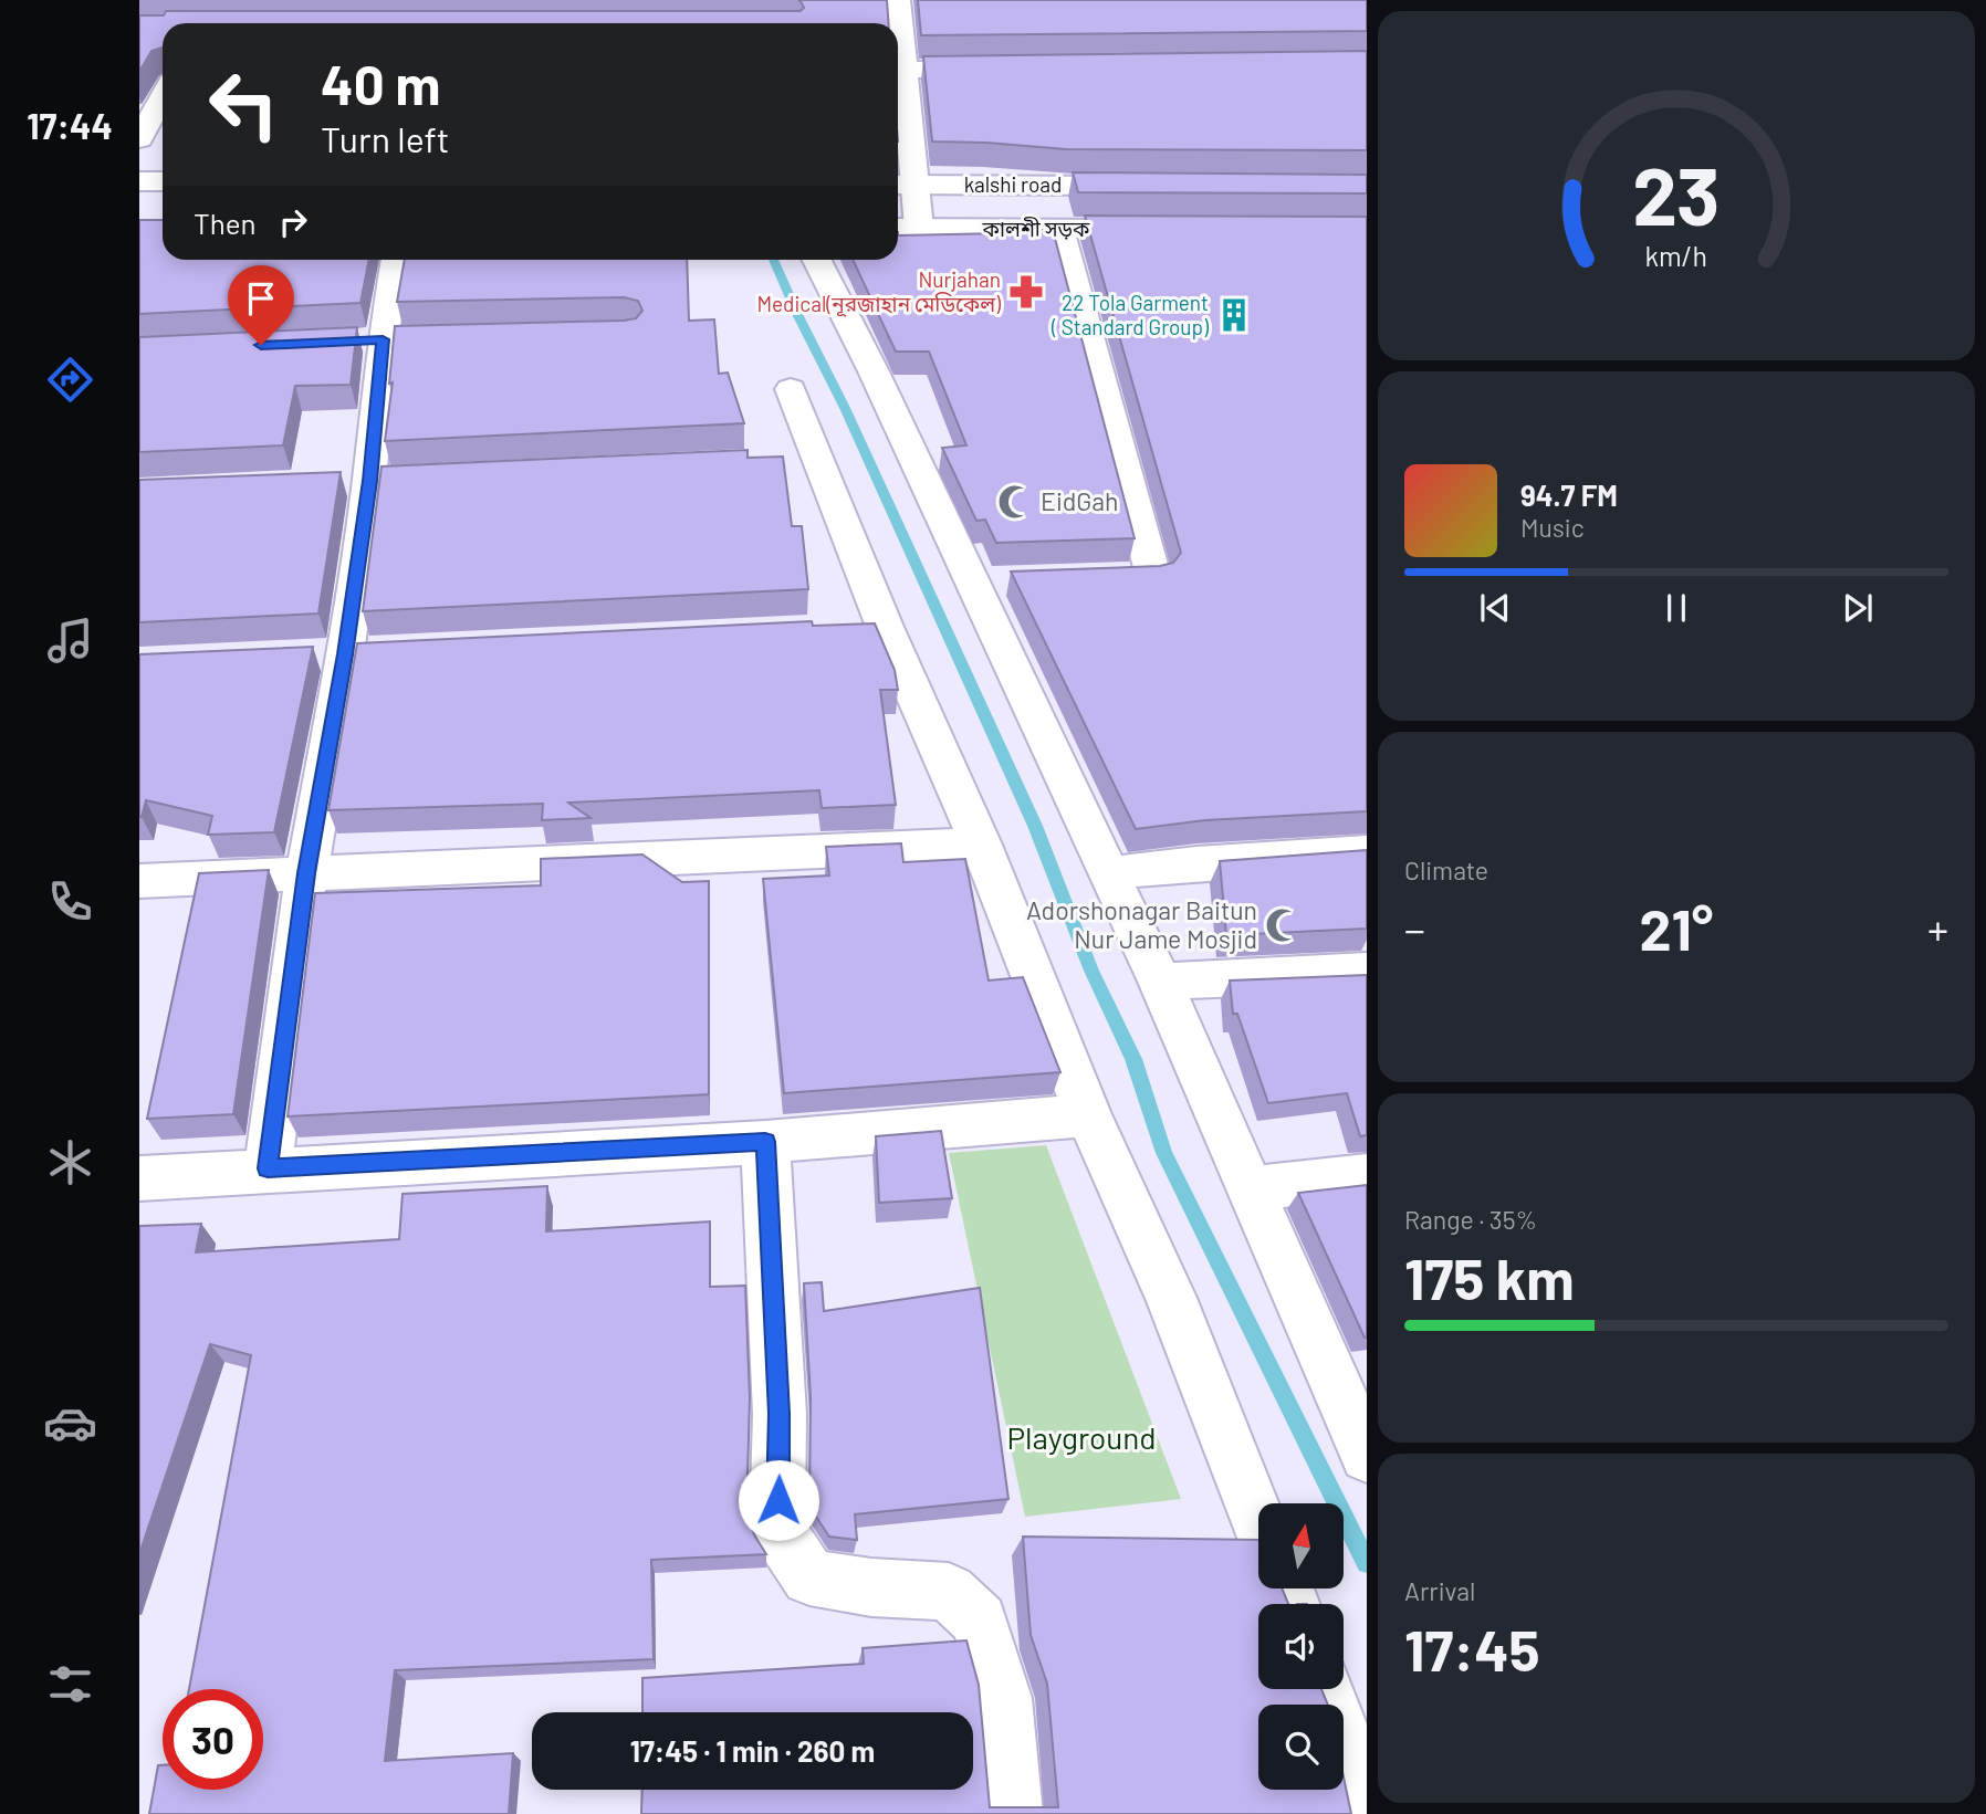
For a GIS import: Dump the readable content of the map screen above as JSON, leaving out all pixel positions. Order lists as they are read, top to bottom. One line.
{"streets":{"street":["kalshi road","কালশী সড়ক"]},"crossings":[["kalshi road","কালশী সড়ক"]],"parks":["Playground"],"places":{"pharmacy":["Nurjahan Medical(নূরজাহান মেডিকেল)"],"building":["22 Tola Garment ( Standard Group)"],"mosque":["EidGah","Adorshonagar Baitun Nur Jame Mosjid"]},"north":"top","page":{"tabs":"17:44","turn":["40 m","Turn left"],"then":"Then","song":["94.7 FM","Music"],"tile":["Climate",["Range · 35%","175 km"],["Arrival","17:45"]],"heat":["−","21°","+"],"limit":"30","trip":"17:45 · 1 min · 260 m","gauge":["23","km/h"]}}
